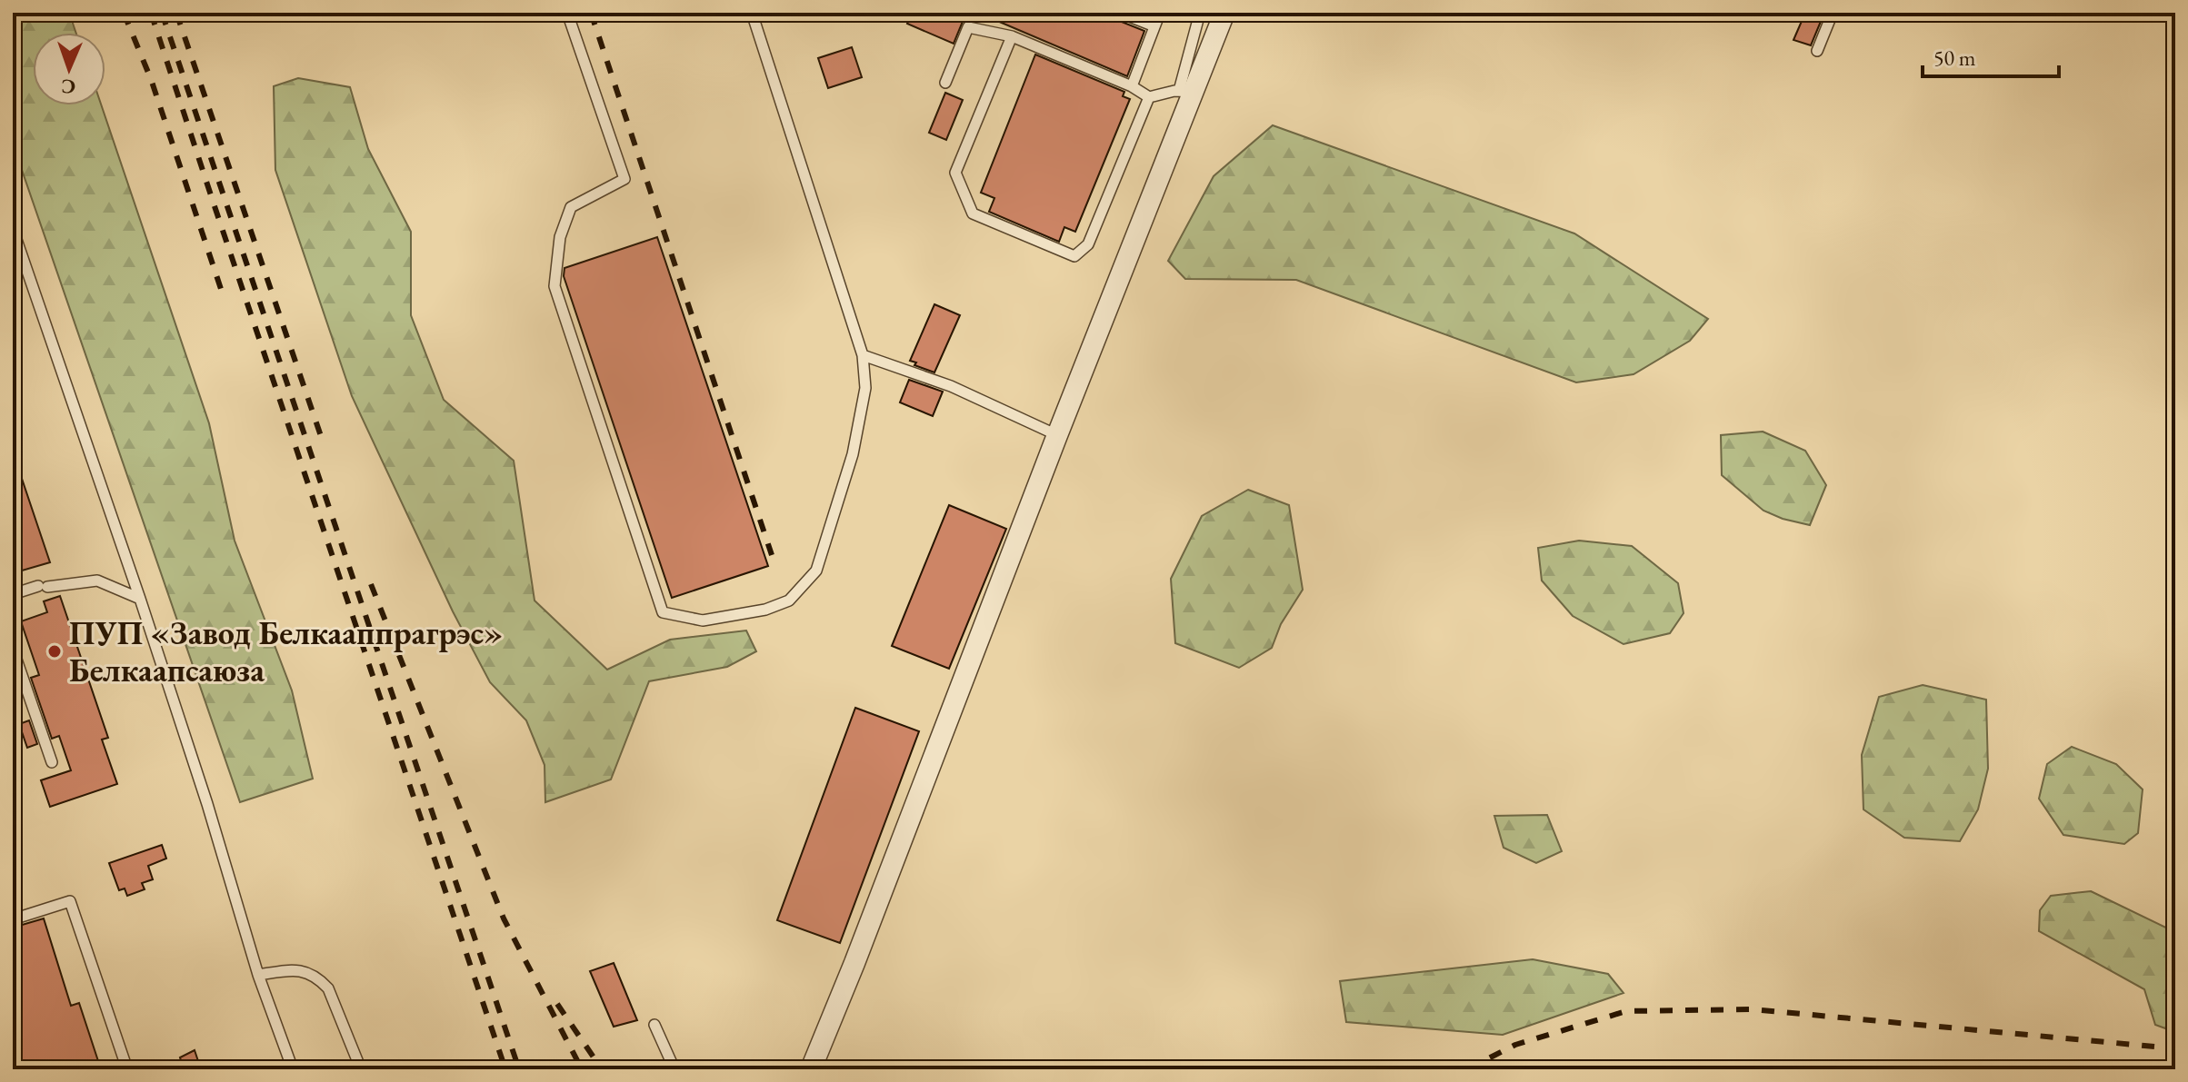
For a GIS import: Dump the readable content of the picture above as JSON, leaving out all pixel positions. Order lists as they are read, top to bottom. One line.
{"places":["ПУП «Завод Белкааппрагрэс» Белкаапсаюза"],"scale_bar":"50 m","north":"bottom"}
